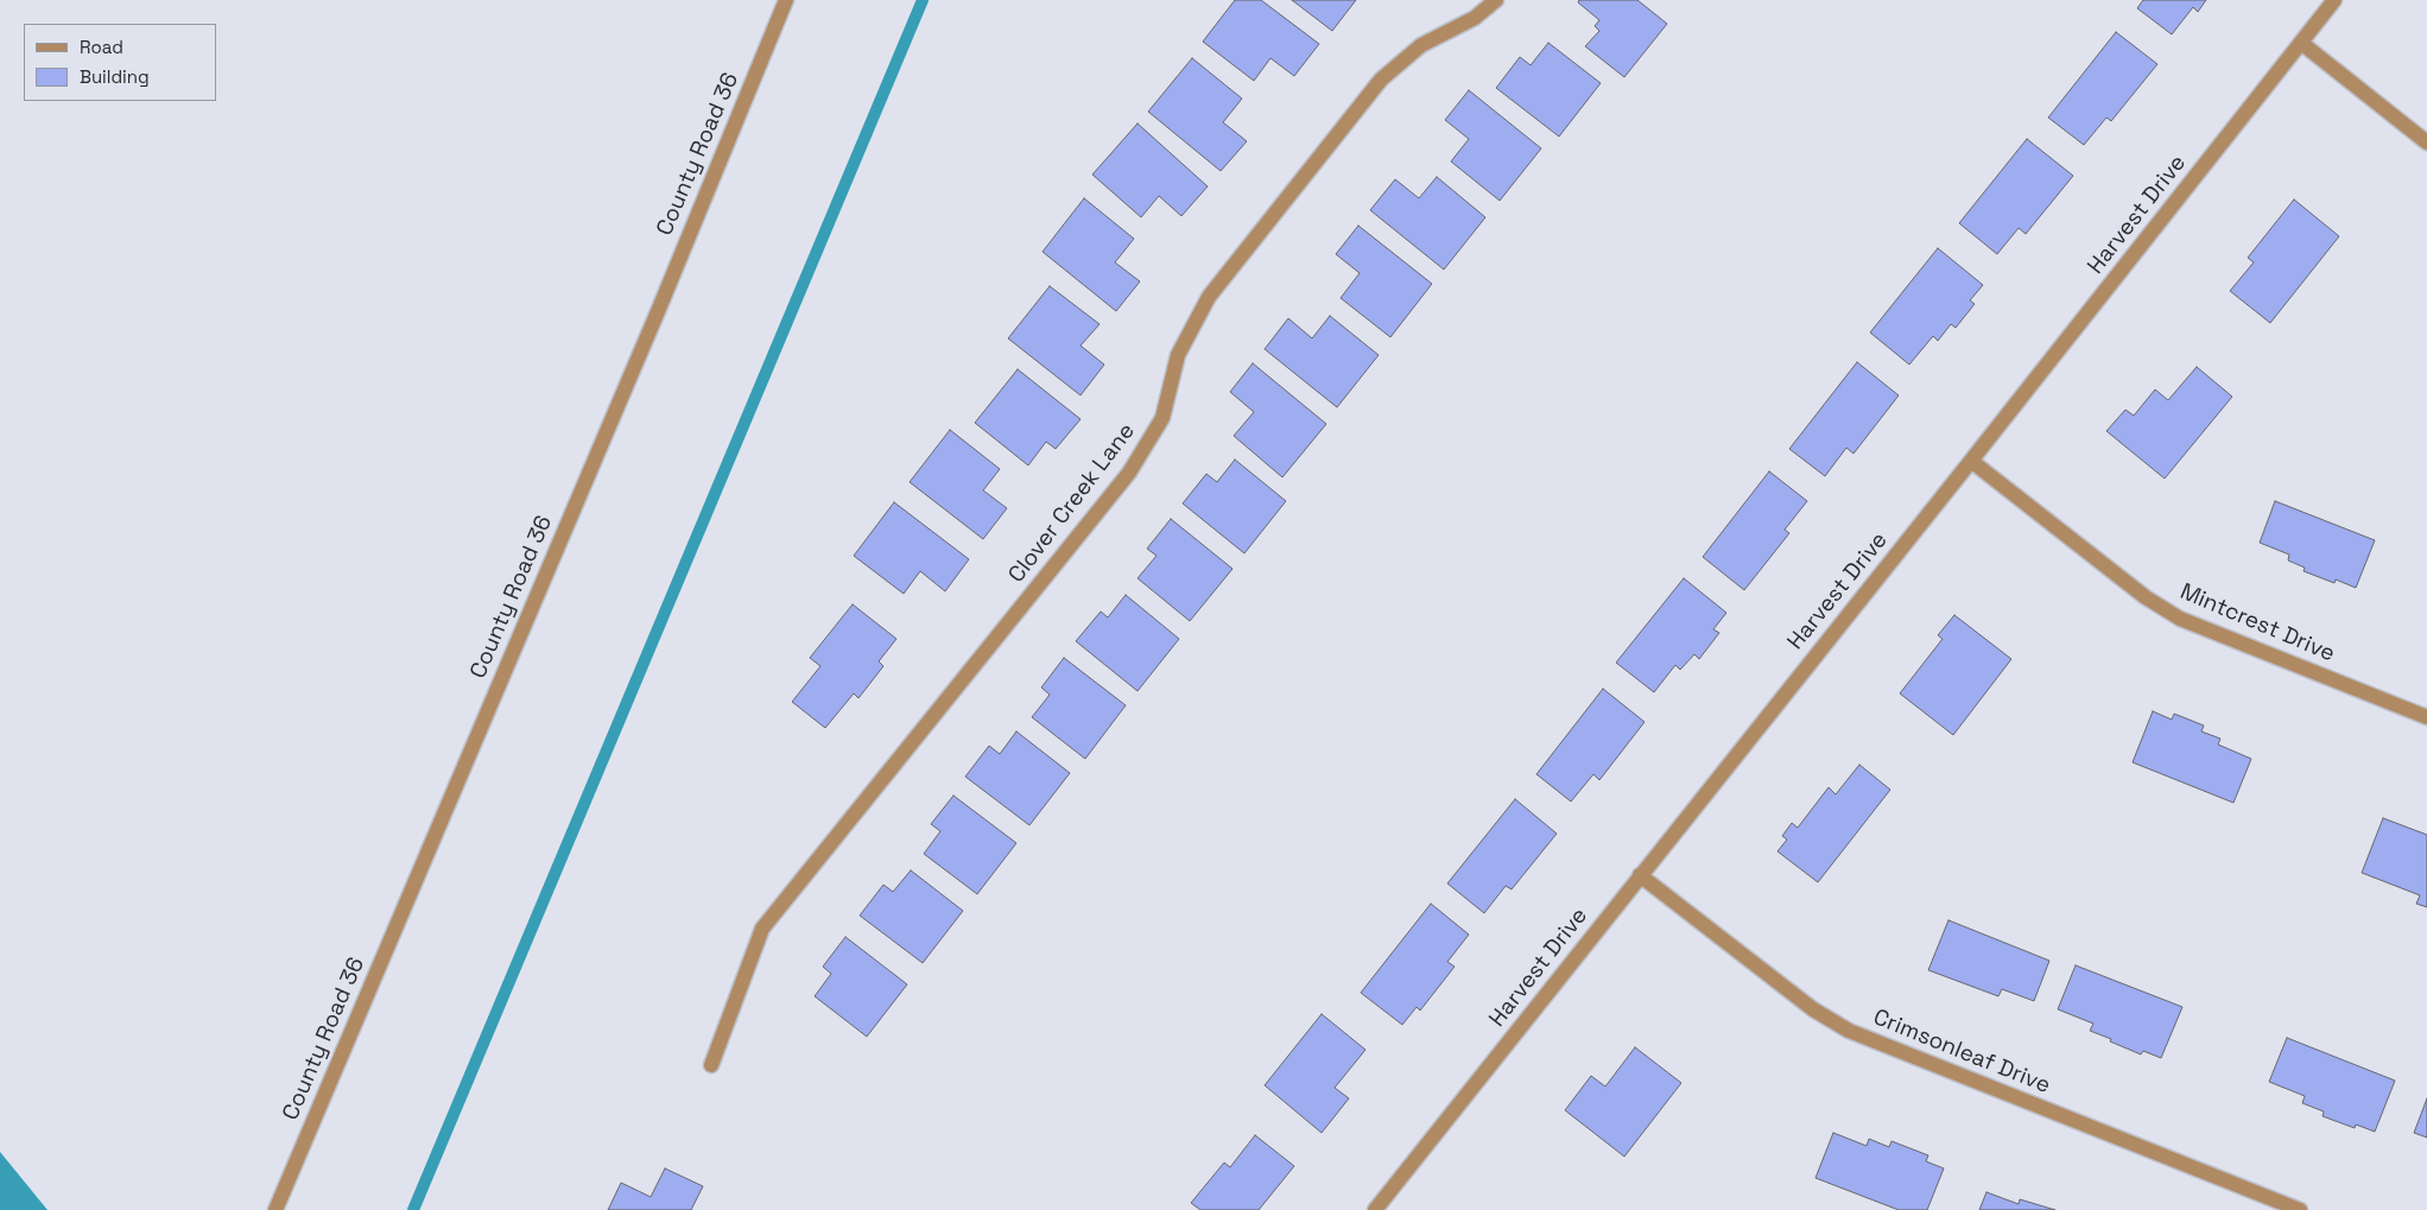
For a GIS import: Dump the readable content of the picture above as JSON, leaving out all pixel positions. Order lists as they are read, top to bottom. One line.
{"streets":{"street":["County Road 36","Harvest Drive","Clover Creek Lane","Mintcrest Drive","Crimsonleaf Drive"]},"crossings":[["Harvest Drive","Mintcrest Drive"],["Harvest Drive","Crimsonleaf Drive"]],"legend":["Road","Building"]}
